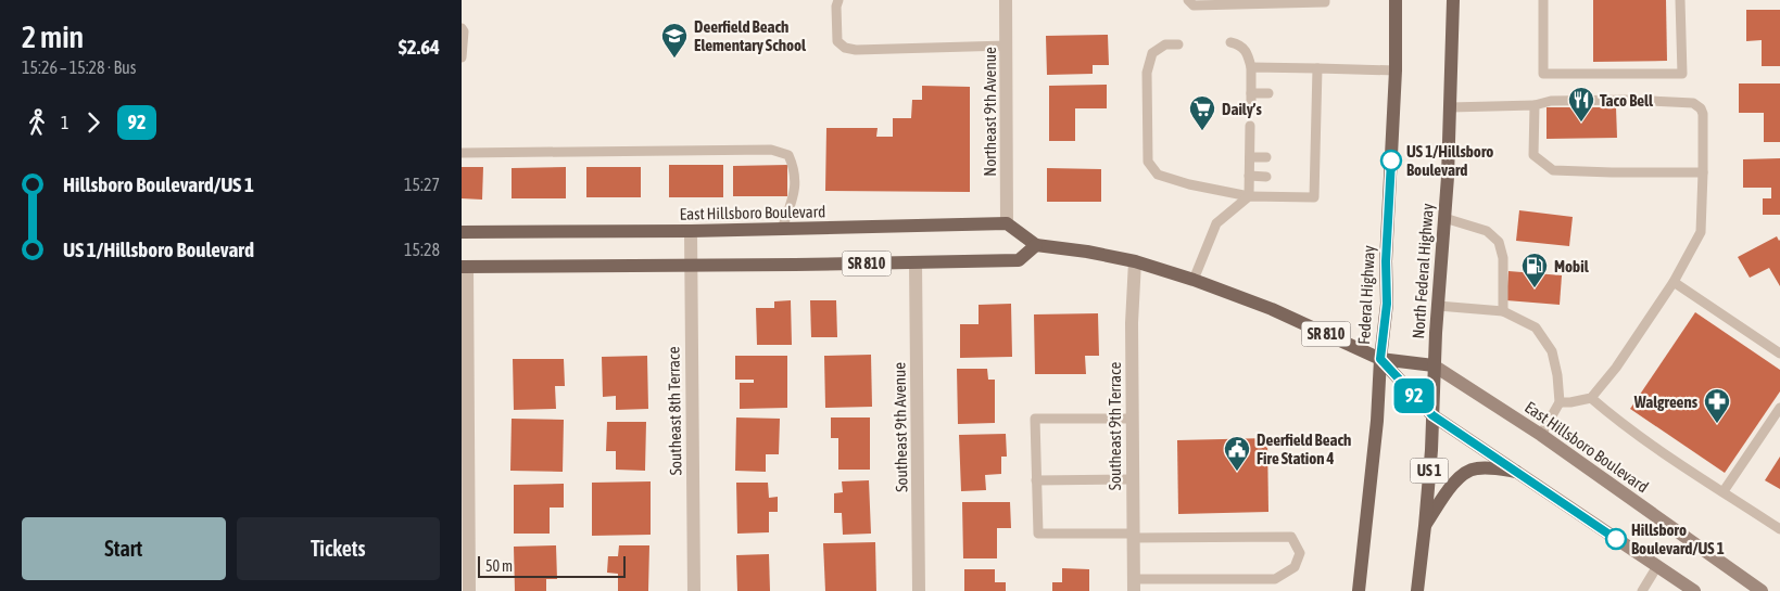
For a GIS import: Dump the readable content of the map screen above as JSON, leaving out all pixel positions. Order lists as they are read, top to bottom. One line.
{"streets":{"main road":["East Hillsboro Boulevard","SR 810","North Federal Highway","Federal Highway","US 1"],"street":["Northeast 9th Avenue","Southeast 8th Terrace","Southeast 9th Terrace","Southeast 9th Avenue"]},"crossings":[["Northeast 9th Avenue","East Hillsboro Boulevard"],["East Hillsboro Boulevard","SR 810"],["East Hillsboro Boulevard","North Federal Highway"],["East Hillsboro Boulevard","Federal Highway"],["East Hillsboro Boulevard","Southeast 8th Terrace"],["East Hillsboro Boulevard","Southeast 9th Terrace"],["East Hillsboro Boulevard","US 1"],["SR 810","Southeast 8th Terrace"],["SR 810","Southeast 9th Avenue"],["North Federal Highway","US 1"]],"places":{"school or university":["Deerfield Beach Elementary School"],"restaurant":["Taco Bell"],"supermarket":["Daily’s"],"other":["US 1/Hillsboro Boulevard","Hillsboro Boulevard/US 1"],"fuel station":["Mobil"],"pharmacy":["Walgreens"],"public building":["Deerfield Beach Fire Station 4"]},"lines":["bus line 92"],"scale_bar":"50 m","page":{"heading":["2 min","15:26 – 15:28 · Bus","$2.64"],"on_map":"92","legs":["1","92"],"list":[{"name":"Hillsboro Boulevard/US 1","value":"15:27"},{"name":"US 1/Hillsboro Boulevard","value":"15:28"}],"buttons":["Start","Tickets"],"scale":"50 m"}}
